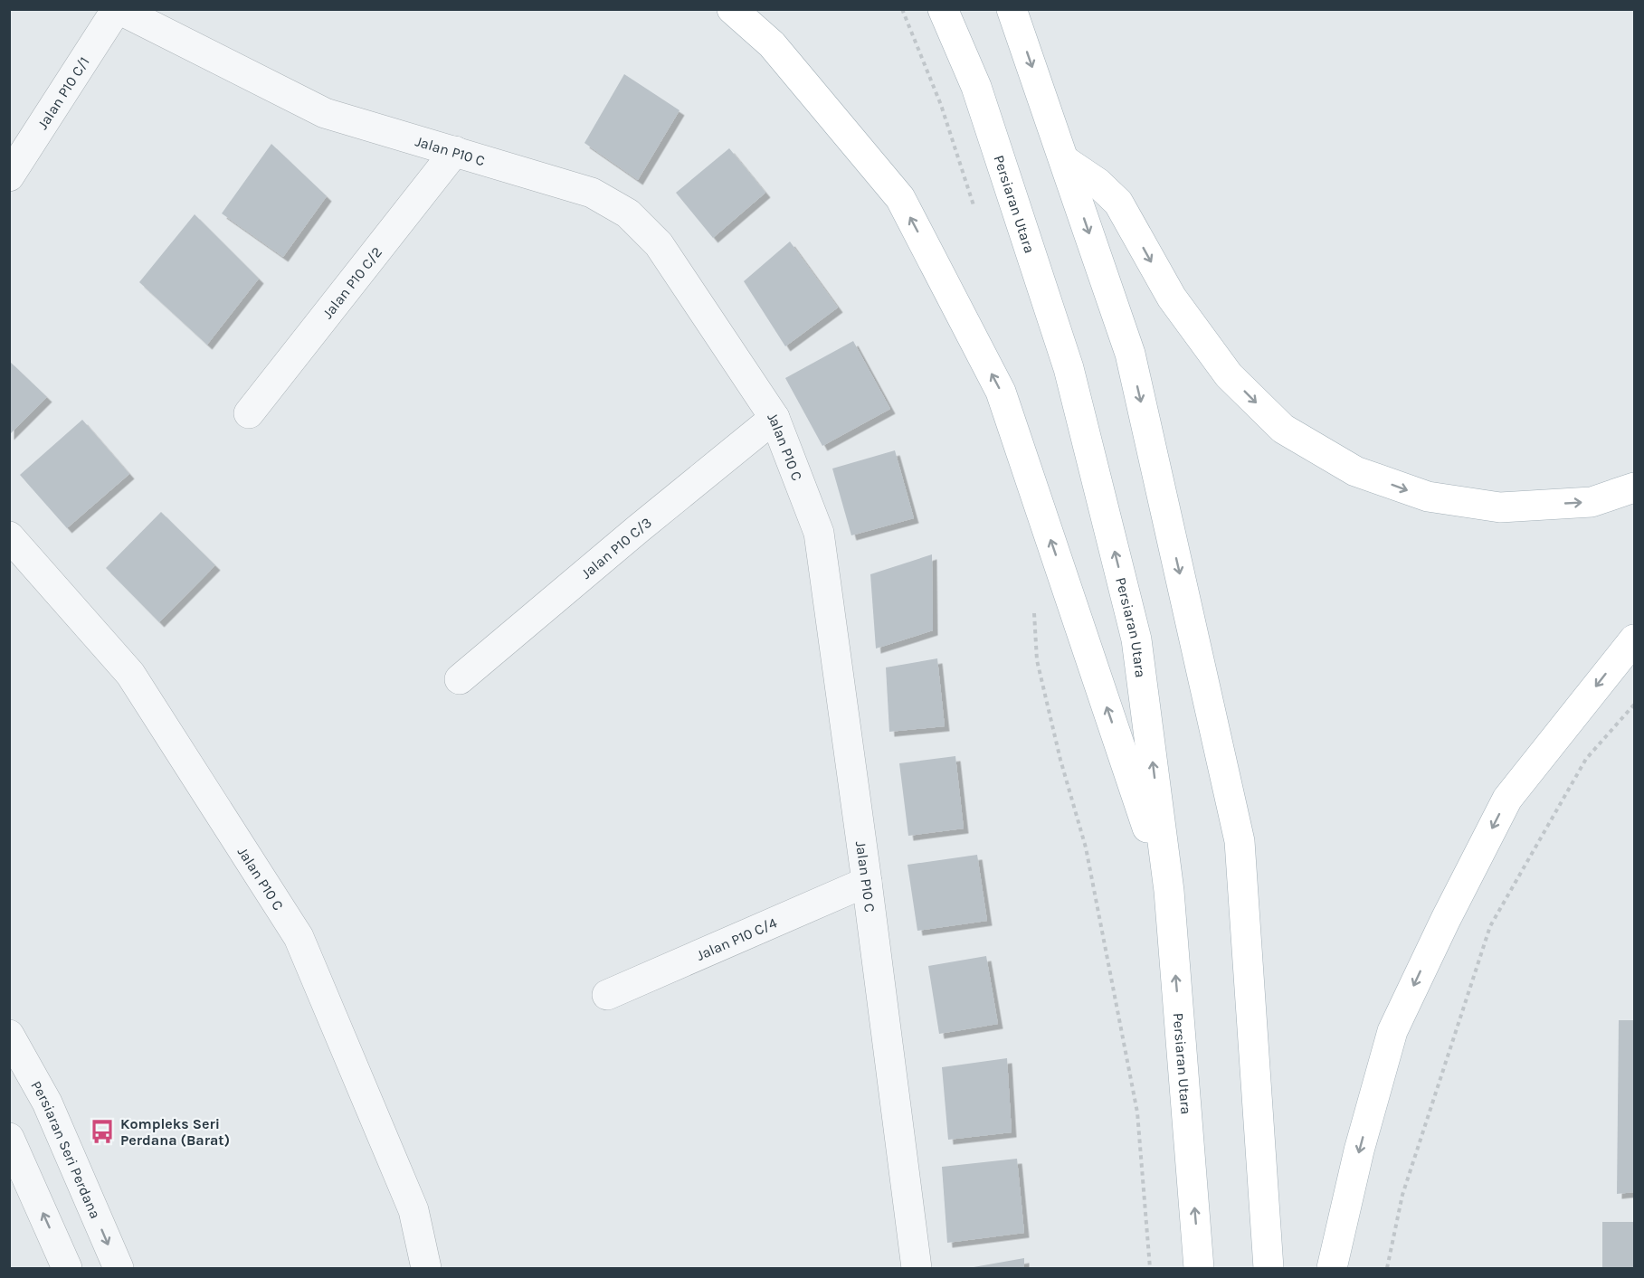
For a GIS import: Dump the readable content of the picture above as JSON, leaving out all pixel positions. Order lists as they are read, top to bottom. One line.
{"streets":{"main road":["Persiaran Utara"],"street":["Jalan P10 C/1","Jalan P10 C","Jalan P10 C/2","Jalan P10 C/3","Jalan P10 C/4","Persiaran Seri Perdana"]},"crossings":[["Jalan P10 C/1","Jalan P10 C"],["Jalan P10 C","Jalan P10 C/2"],["Jalan P10 C","Jalan P10 C/3"],["Jalan P10 C","Jalan P10 C/4"]],"places":{"bus stop":["Kompleks Seri Perdana (Barat)"]}}
